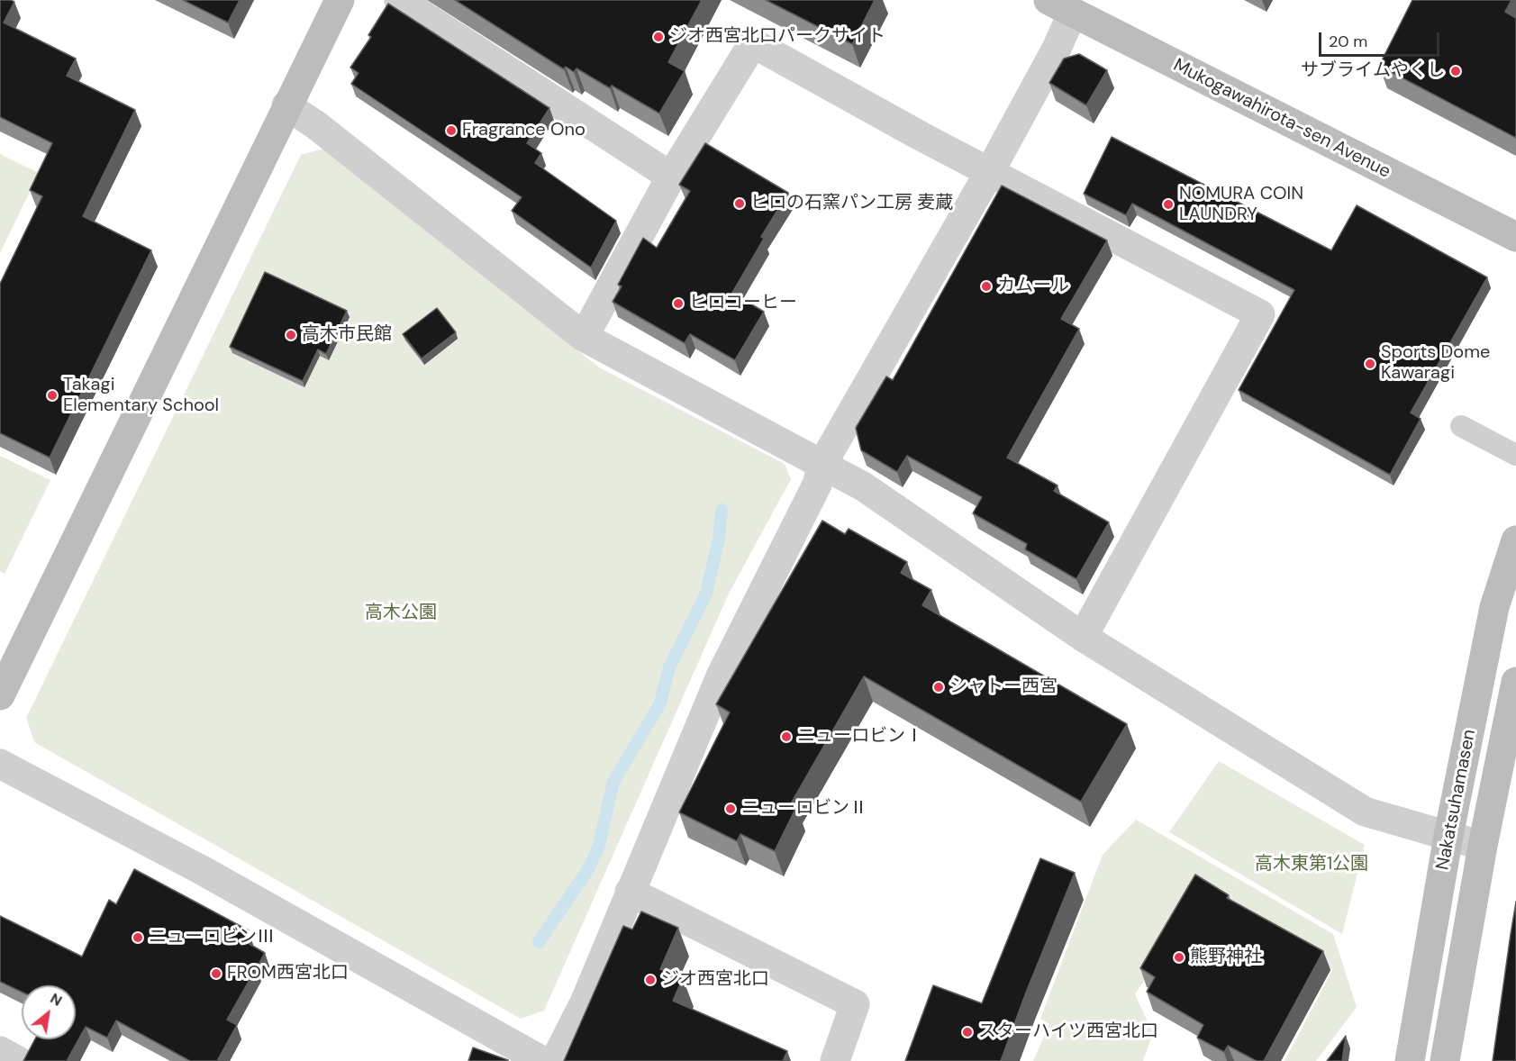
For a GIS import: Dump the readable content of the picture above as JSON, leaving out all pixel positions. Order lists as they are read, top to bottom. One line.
{"streets":{"street":["Mukogawahirota-sen Avenue","Nakatsuhamasen"]},"parks":["高木公園","高木東第1公園"],"places":["ジオ西宮北口パークサイト","サブライムやくし","Fragrance Ono","ヒロの石窯パン工房 麦蔵","NOMURA COIN LAUNDRY","カムール","ヒロコーヒー","高木市民館","Sports Dome Kawaragi","Takagi Elementary School","シャトー西宮","ニューロビンⅠ","ニューロビンⅡ","ニューロビンⅢ","熊野神社","FROM西宮北口","ジオ西宮北口","スターハイツ西宮北口"],"scale_bar":"20 m","north":"top right"}
